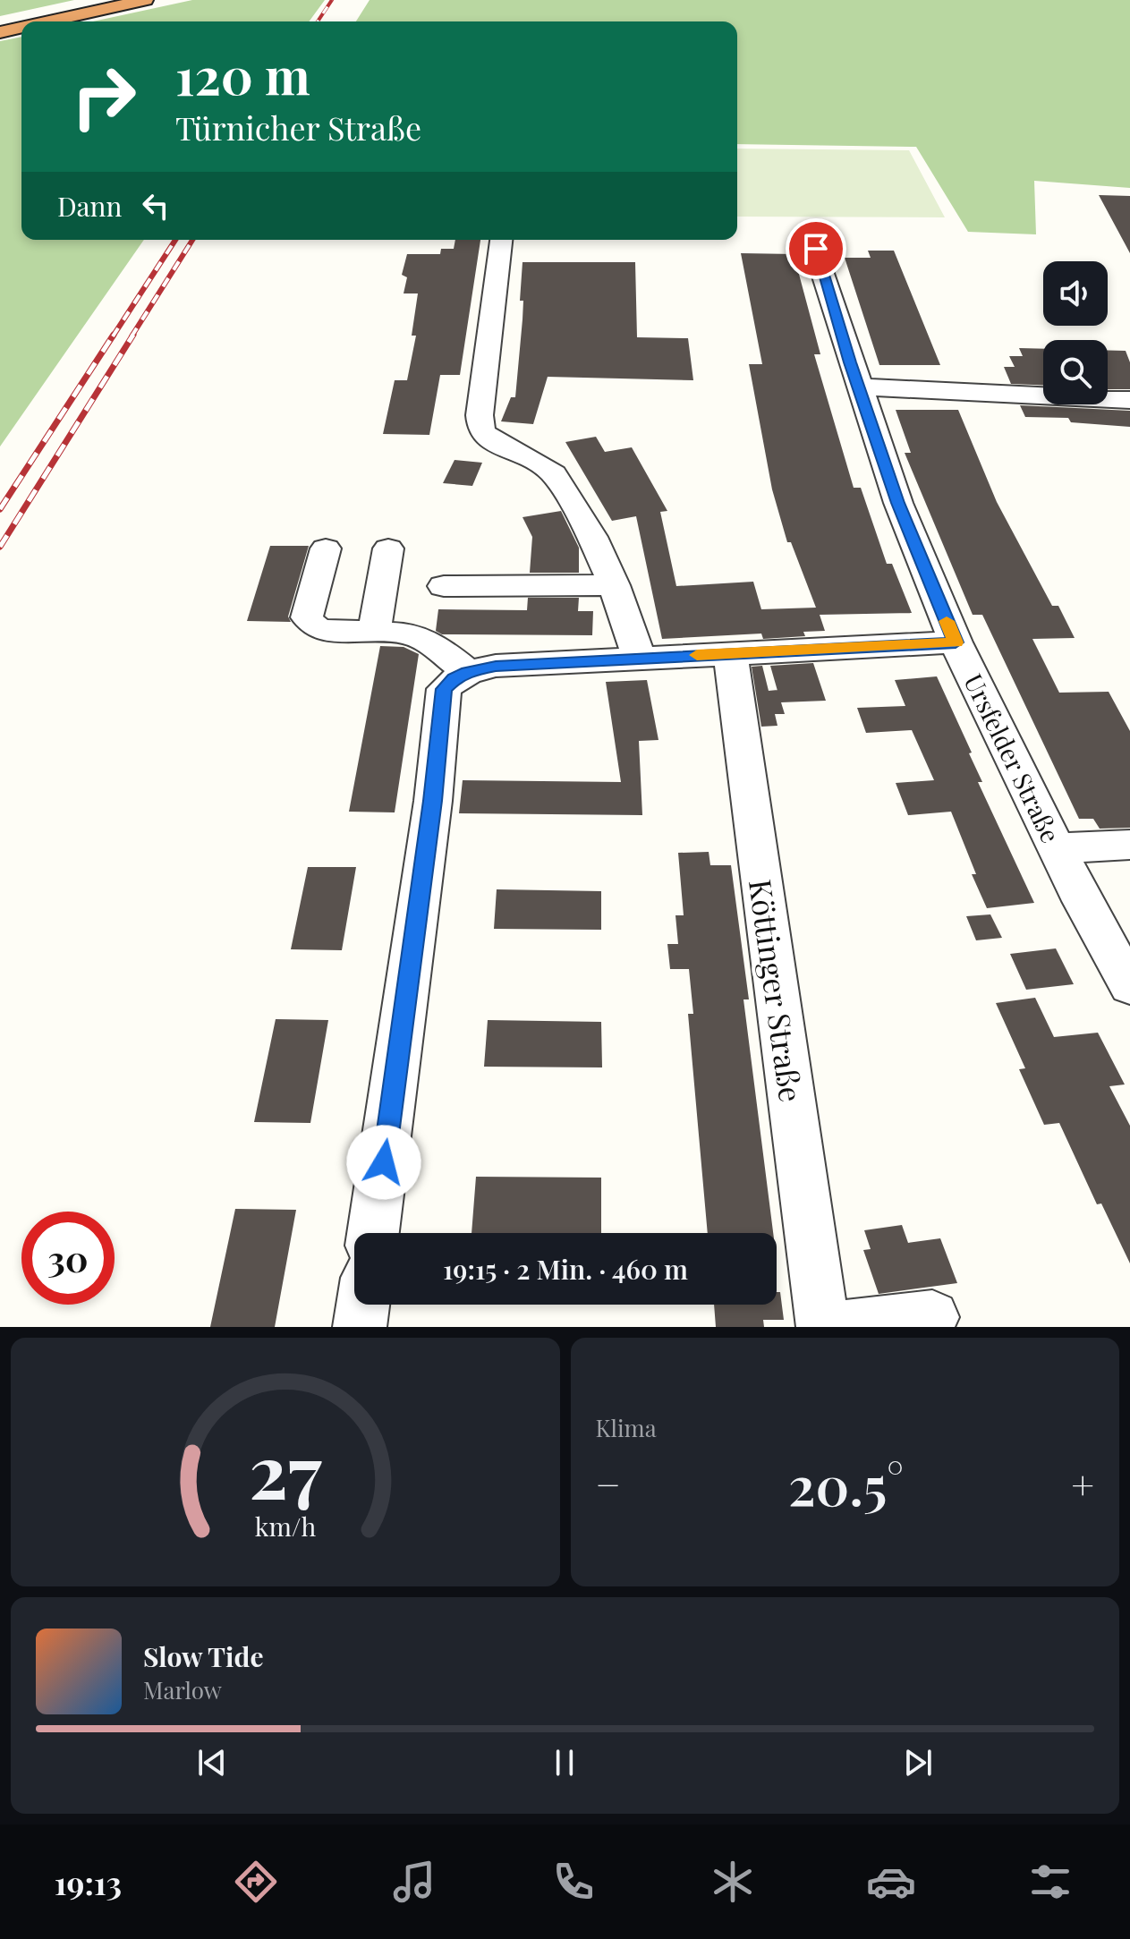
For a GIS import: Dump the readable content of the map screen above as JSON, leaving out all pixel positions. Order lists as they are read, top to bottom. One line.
{"streets":{"street":["Ursfelder Straße","Köttinger Straße"]},"page":{"turn":["120 m","Türnicher Straße"],"then":"Dann","limit":"30","trip":"19:15 · 2 Min. · 460 m","tile":"Klima","heat":["−","20.5°","+"],"song":["Slow Tide","Marlow"],"tabs":"19:13","gauge":["27","km/h"]}}
